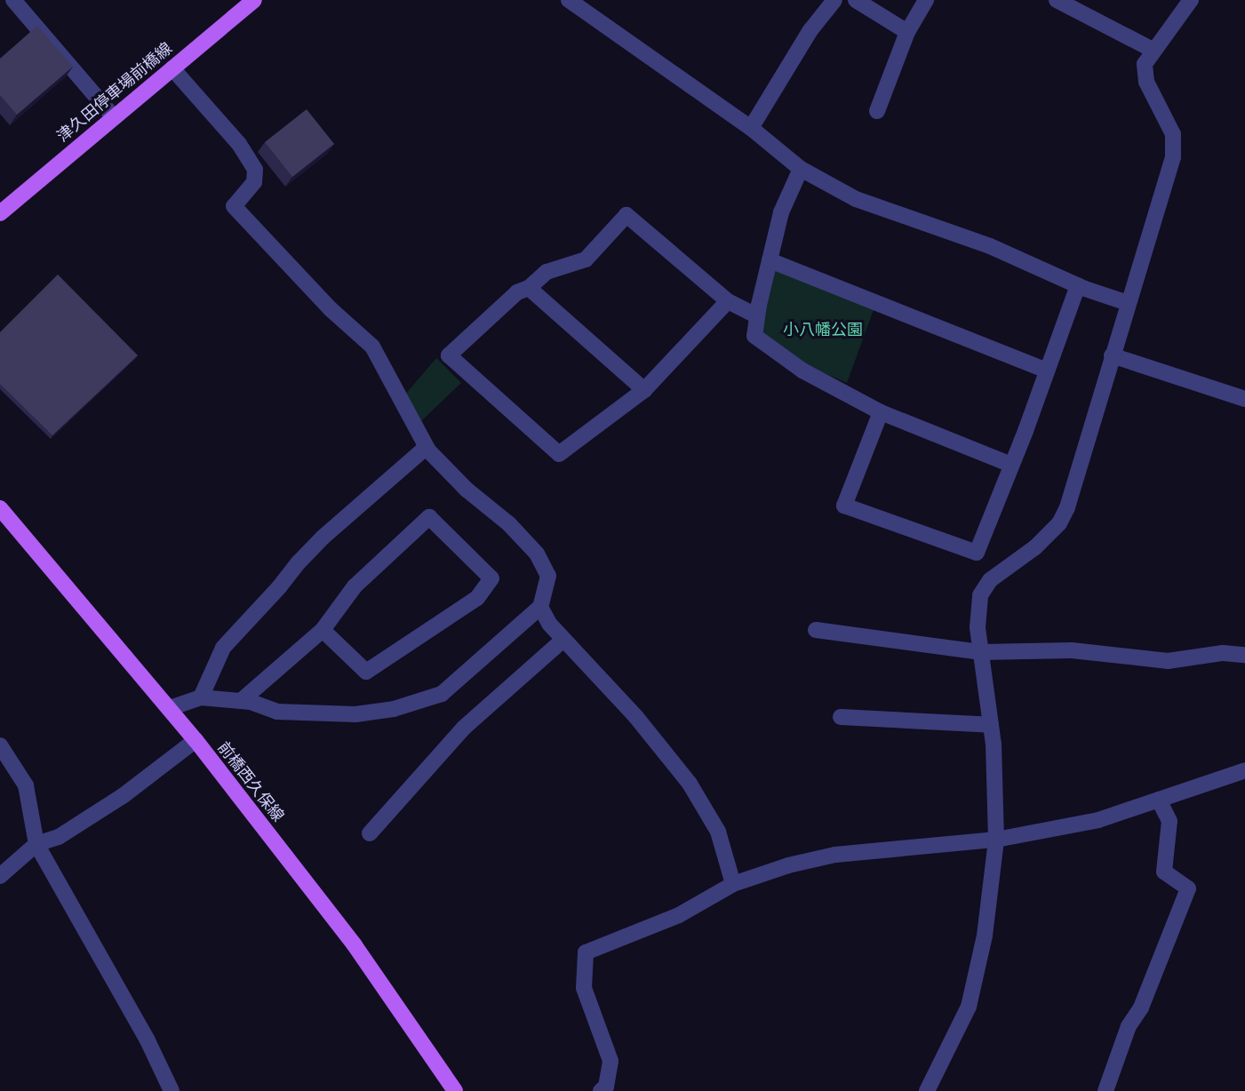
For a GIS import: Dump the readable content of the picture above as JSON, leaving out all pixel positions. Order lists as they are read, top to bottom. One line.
{"streets":{"main road":["津久田停車場前橋線","前橋西久保線"]},"parks":["小八幡公園"]}
